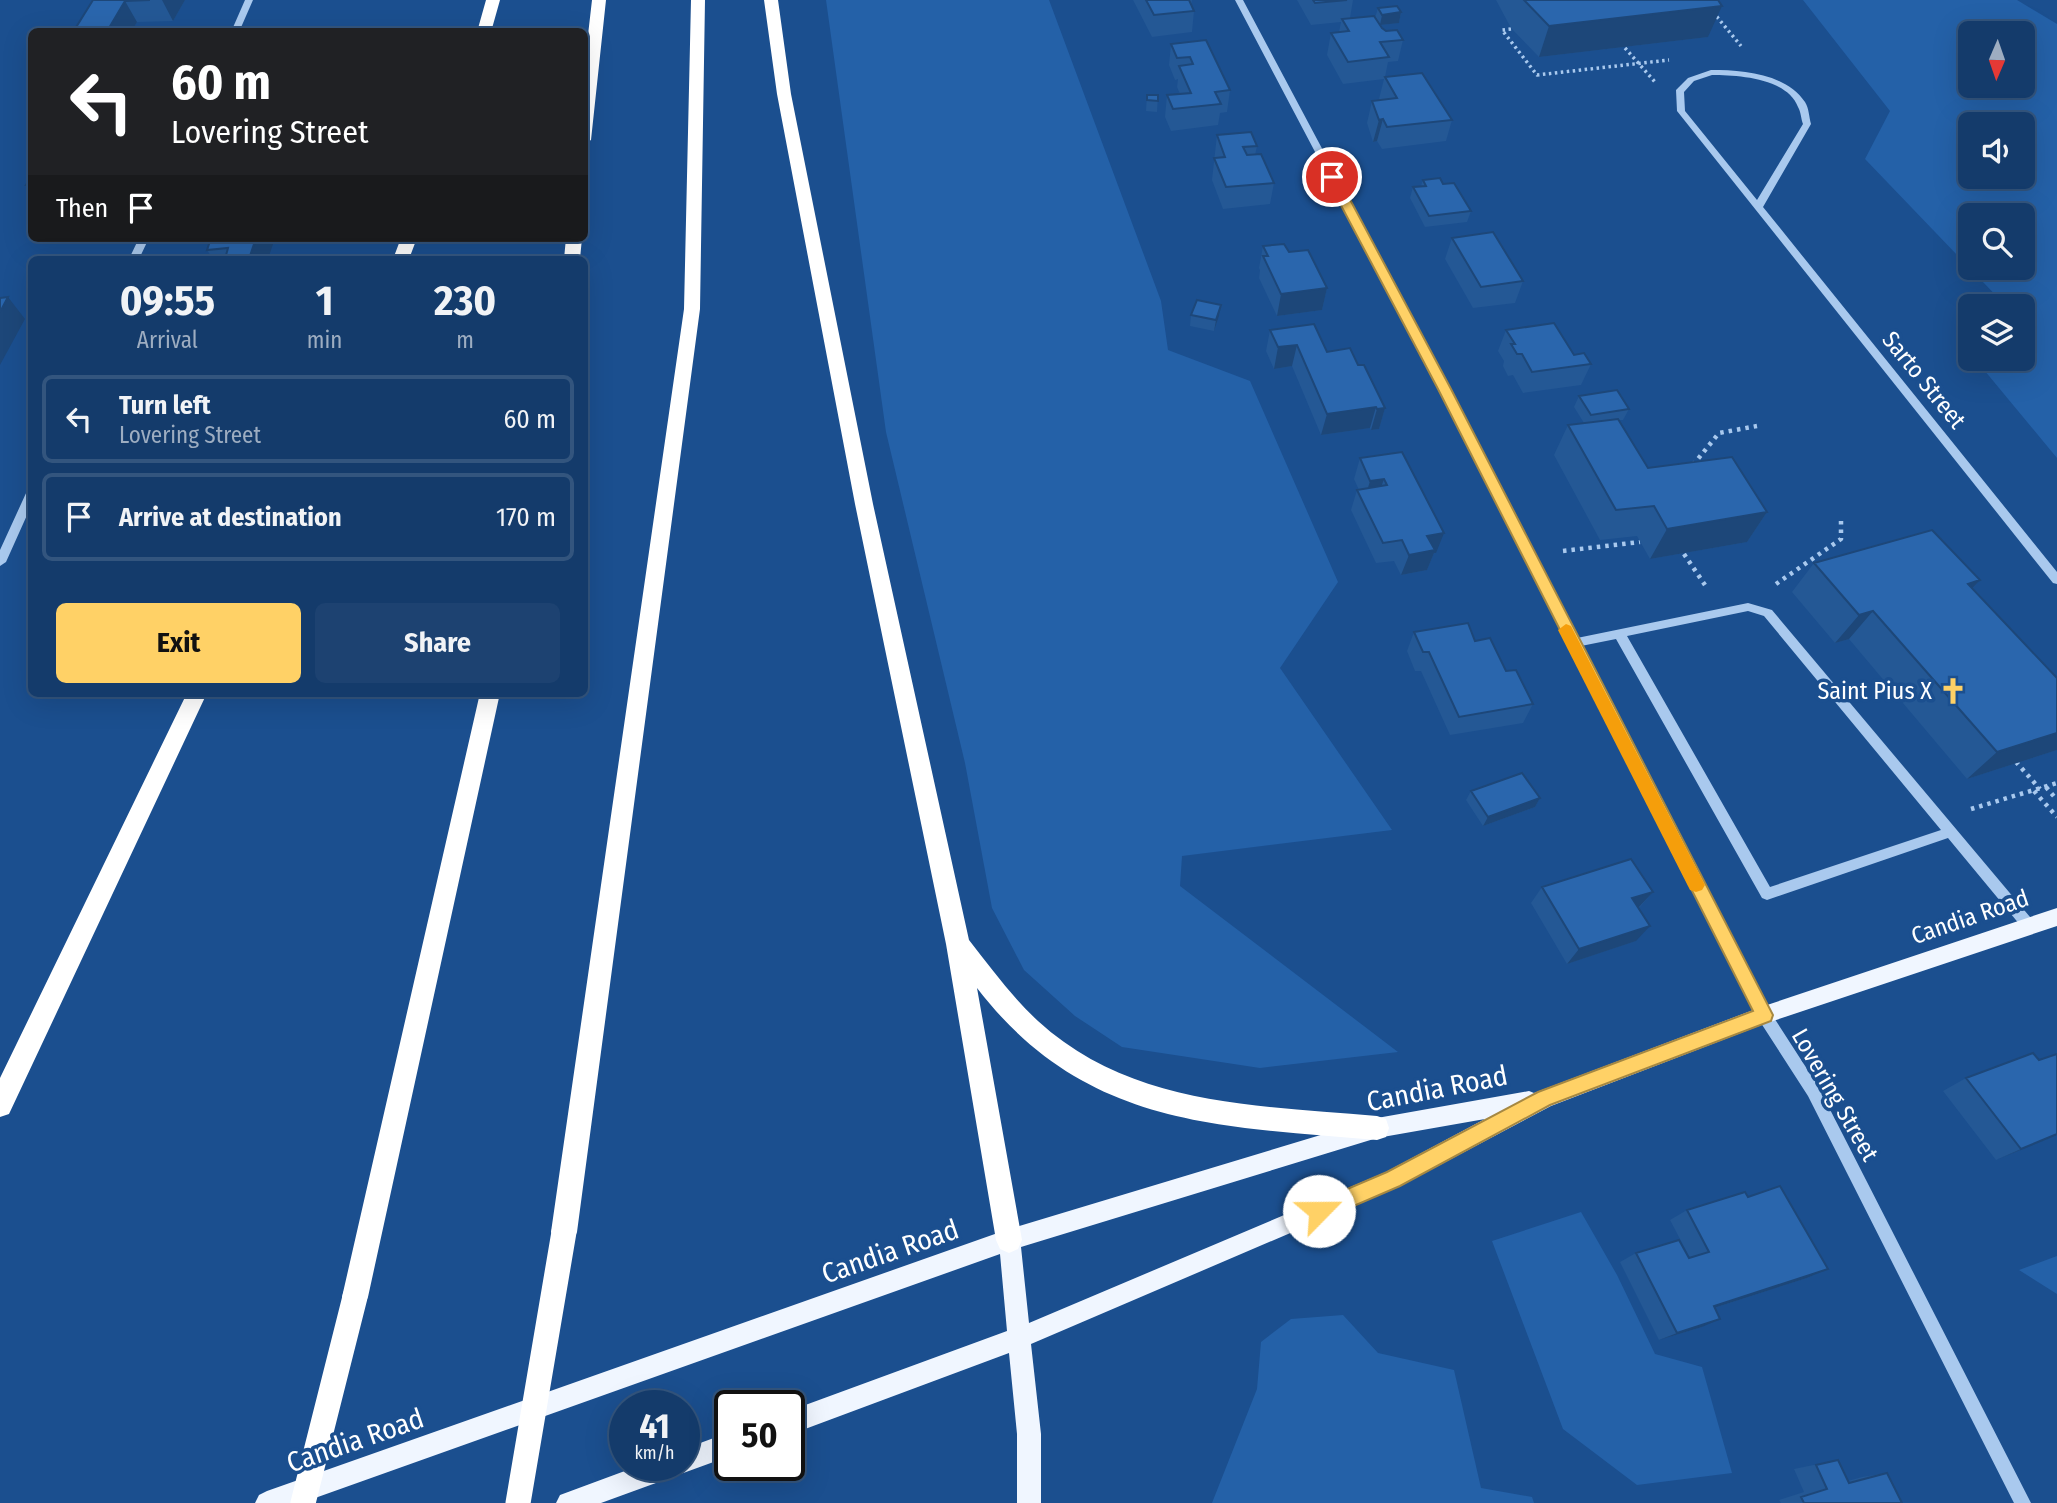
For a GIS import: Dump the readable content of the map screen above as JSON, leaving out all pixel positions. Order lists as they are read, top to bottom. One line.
{"streets":{"main road":["Candia Road"],"street":["Sarto Street","Lovering Street"]},"crossings":[["Candia Road","Lovering Street"]],"places":{"church":["Saint Pius X"]},"north":"bottom","page":{"turn":["60 m","Lovering Street"],"then":"Then","eta":["09:55","Arrival","1","min","230","m"],"list":[{"name":"Turn left","note":"Lovering Street","value":"60 m"},{"name":"Arrive at destination","value":"170 m"}],"buttons":["Exit","Share"],"speed":"41 km/h","limit":"50"}}
